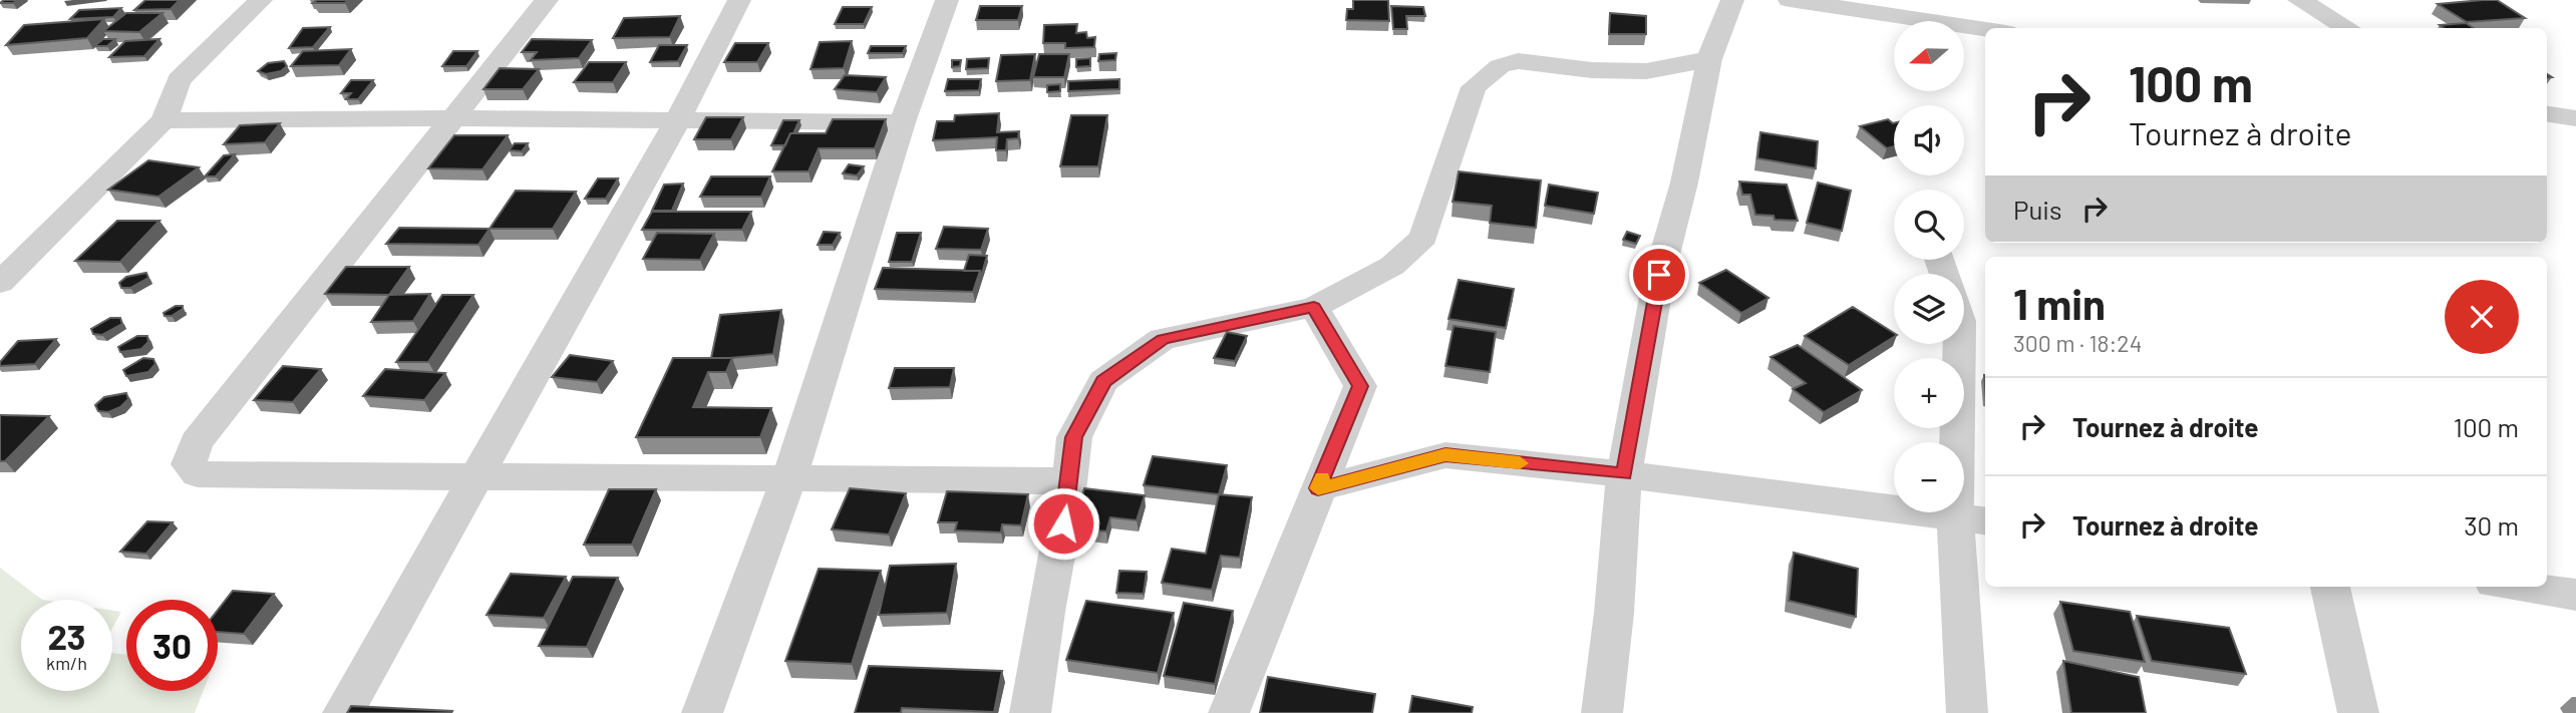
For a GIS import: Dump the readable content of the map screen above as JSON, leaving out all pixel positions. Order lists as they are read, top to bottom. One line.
{"north":"left","page":{"map_buttons":["+","−"],"turn":["100 m","Tournez à droite"],"then":"Puis","heading":["1 min","300 m · 18:24"],"list":[{"name":"Tournez à droite","value":"100 m"},{"name":"Tournez à droite","value":"30 m"}],"speed":"23 km/h","limit":"30"}}
